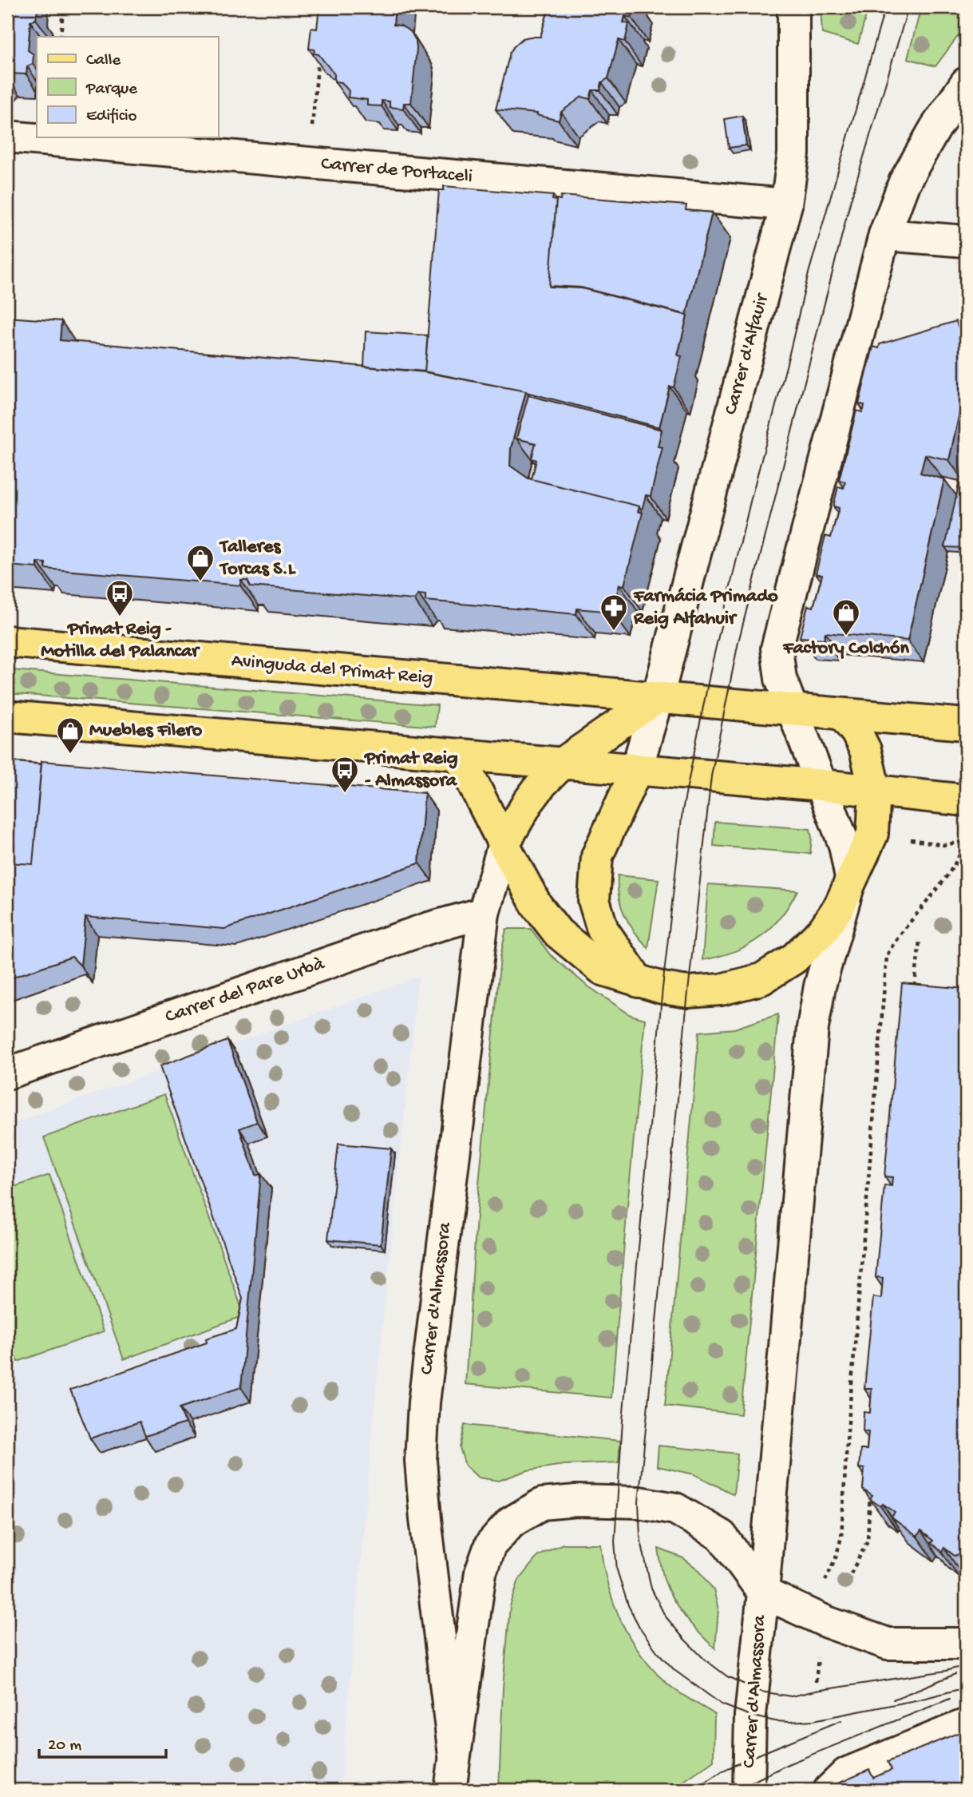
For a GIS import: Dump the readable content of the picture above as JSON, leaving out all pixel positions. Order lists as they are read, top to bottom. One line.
{"streets":{"main road":["Carrer de Portaceli","Carrer d'Alfauir","Avinguda del Primat Reig","Carrer del Pare Urbà","Carrer d'Almassora"]},"crossings":[["Carrer de Portaceli","Carrer d'Alfauir"],["Carrer d'Alfauir","Avinguda del Primat Reig"],["Carrer del Pare Urbà","Carrer d'Almassora"]],"places":{"shop":["Talleres Torcas S.L","Factory Colchón","Muebles Filero"],"bus stop":["Primat Reig - Motilla del Palancar","Primat Reig - Almassora"],"pharmacy":["Farmácia Primado Reig Alfahuir"]},"legend":["Calle","Parque","Edificio"],"scale_bar":"20 m"}
